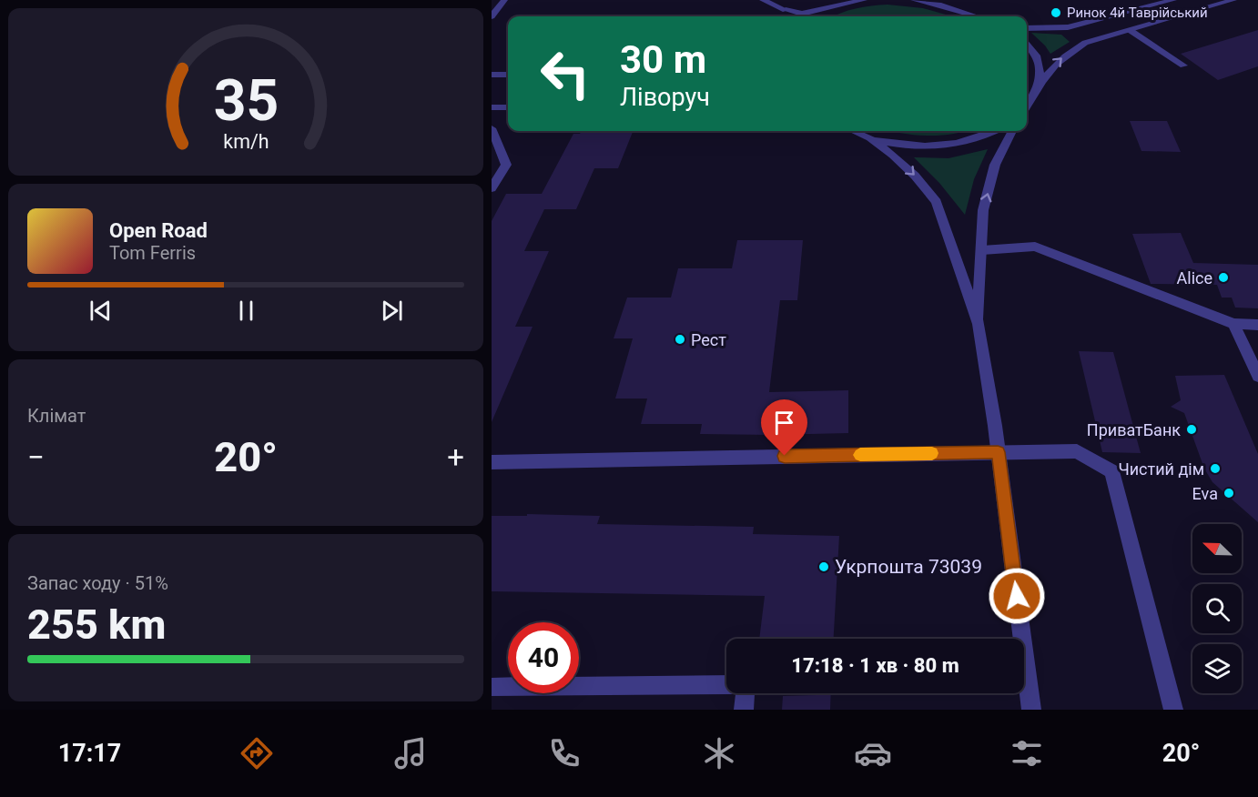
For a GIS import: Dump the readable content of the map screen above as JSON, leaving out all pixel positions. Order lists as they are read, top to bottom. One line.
{"places":["Ринок 4й Таврійський","Alice","Рест","ПриватБанк","Чистий дім","Eva","Укрпошта 73039"],"north":"top left","page":{"turn":["30 m","Ліворуч"],"song":["Open Road","Tom Ferris"],"tile":["Клімат",["Запас ходу · 51%","255 km"]],"heat":["−","20°","+"],"limit":"40","trip":"17:18 · 1 хв · 80 m","tabs":["17:17","20°"],"gauge":["35","km/h"]}}
